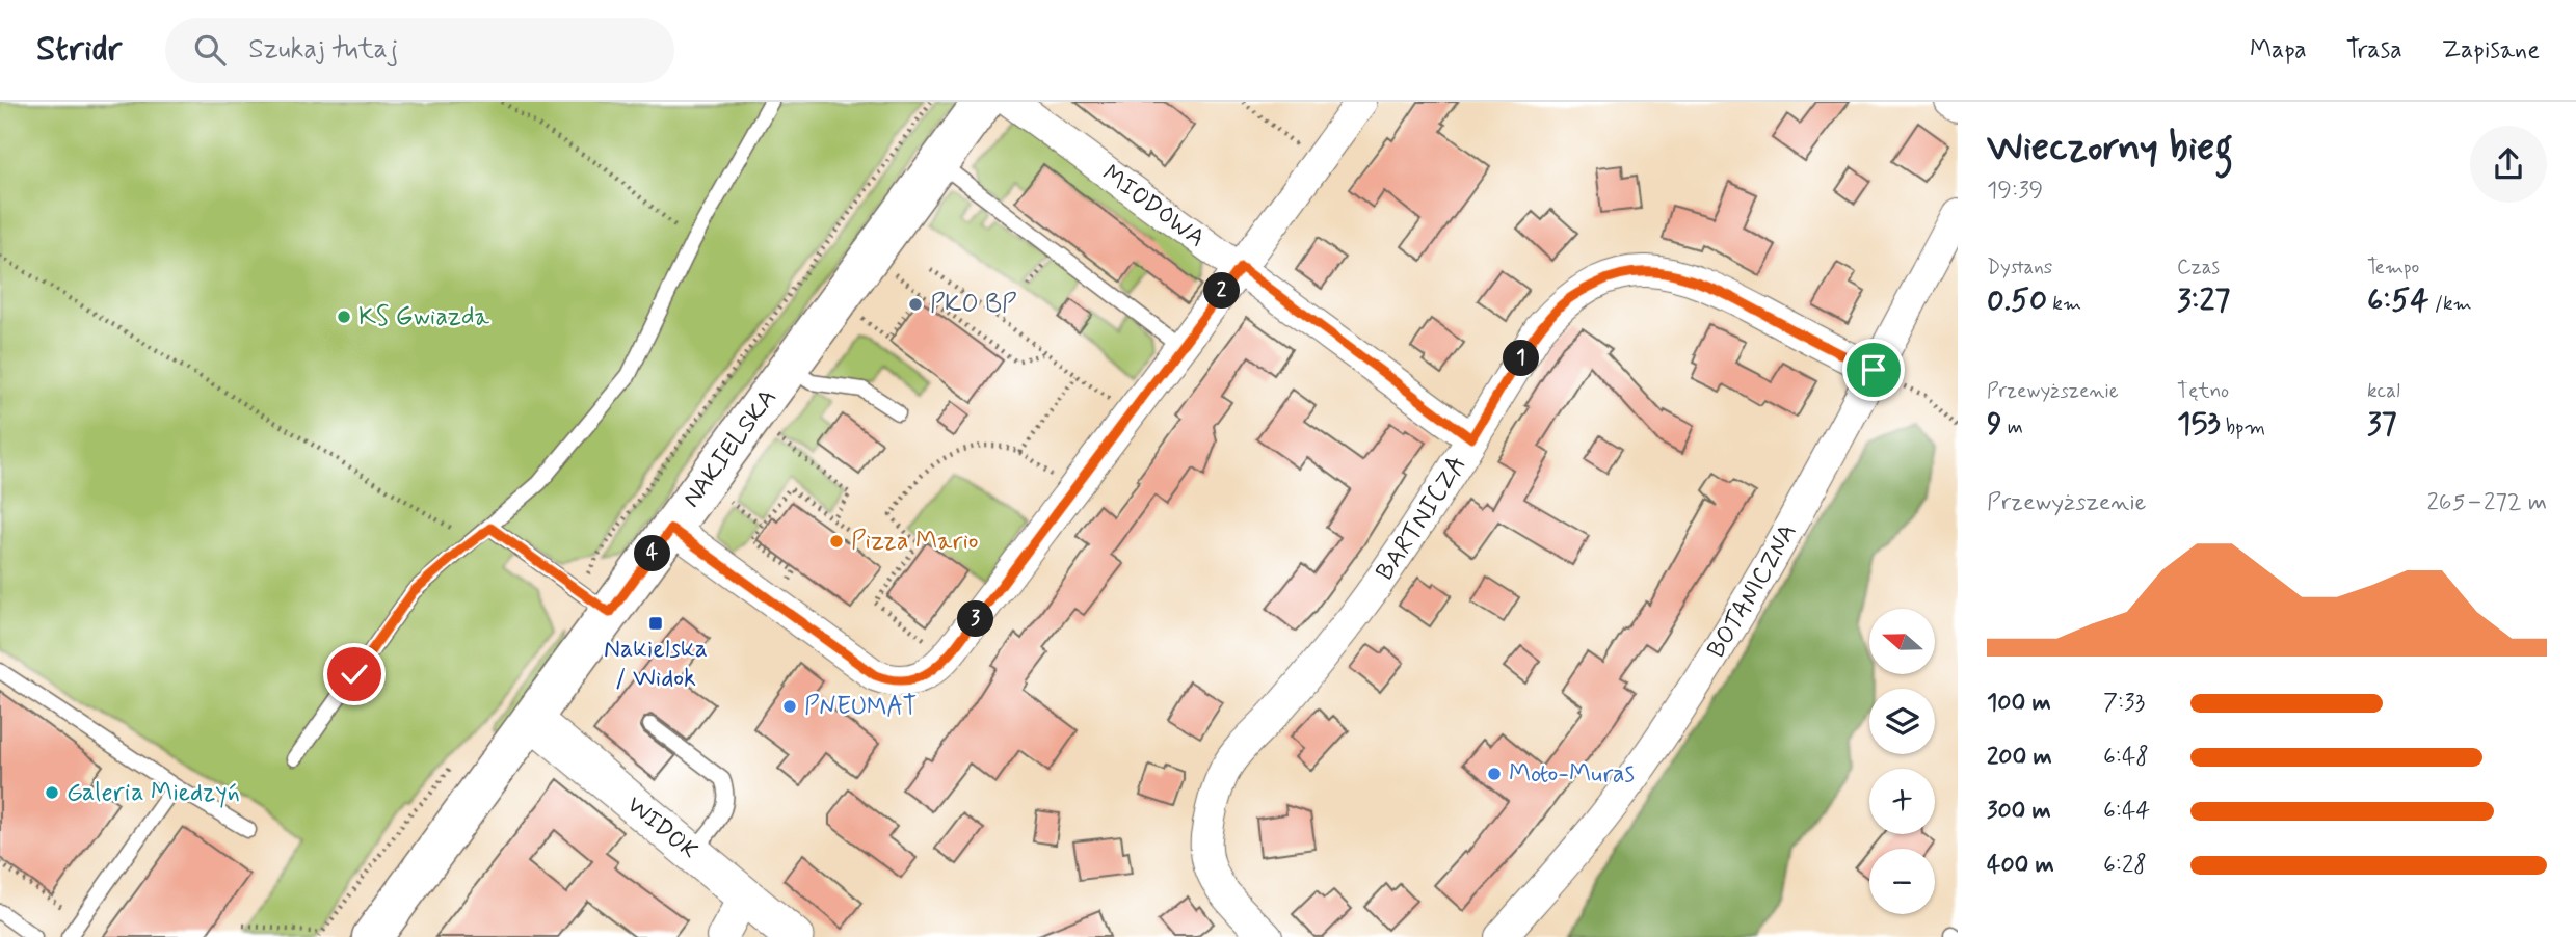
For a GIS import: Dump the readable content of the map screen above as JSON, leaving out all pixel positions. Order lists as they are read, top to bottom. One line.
{"streets":{"main road":["NAKIELSKA"],"street":["MIODOWA","BARTNICZA","BOTANICZNA","WIDOK"]},"crossings":[["MIODOWA","BARTNICZA"],["NAKIELSKA","WIDOK"],["BARTNICZA","BOTANICZNA"]],"places":{"other":["PKO BP","KS Gwiazda","Pizza Mario","PNEUMAT","Moto-Muras","Galeria Miedzyń"],"transit":["Nakielska / Widok"]},"north":"left","page":{"header":"Stridr","search":"Szukaj tutaj","nav":["Mapa","Trasa","Zapisane"],"heading":["Wieczorny bieg","19:39"],"stats":[["Dystans","0.50 km"],["Czas","3:27"],["Tempo","6:54 /km"],["Przewyższenie","9 m"],["Tętno","153 bpm"],["kcal","37"]],"pins":["2","1","4","3"],"chart":["Przewyższenie","265–272 m"],"map_buttons":["+","−"],"list":[{"name":"100 m","note":"7:33"},{"name":"200 m","note":"6:48"},{"name":"300 m","note":"6:44"},{"name":"400 m","note":"6:28"}]}}
